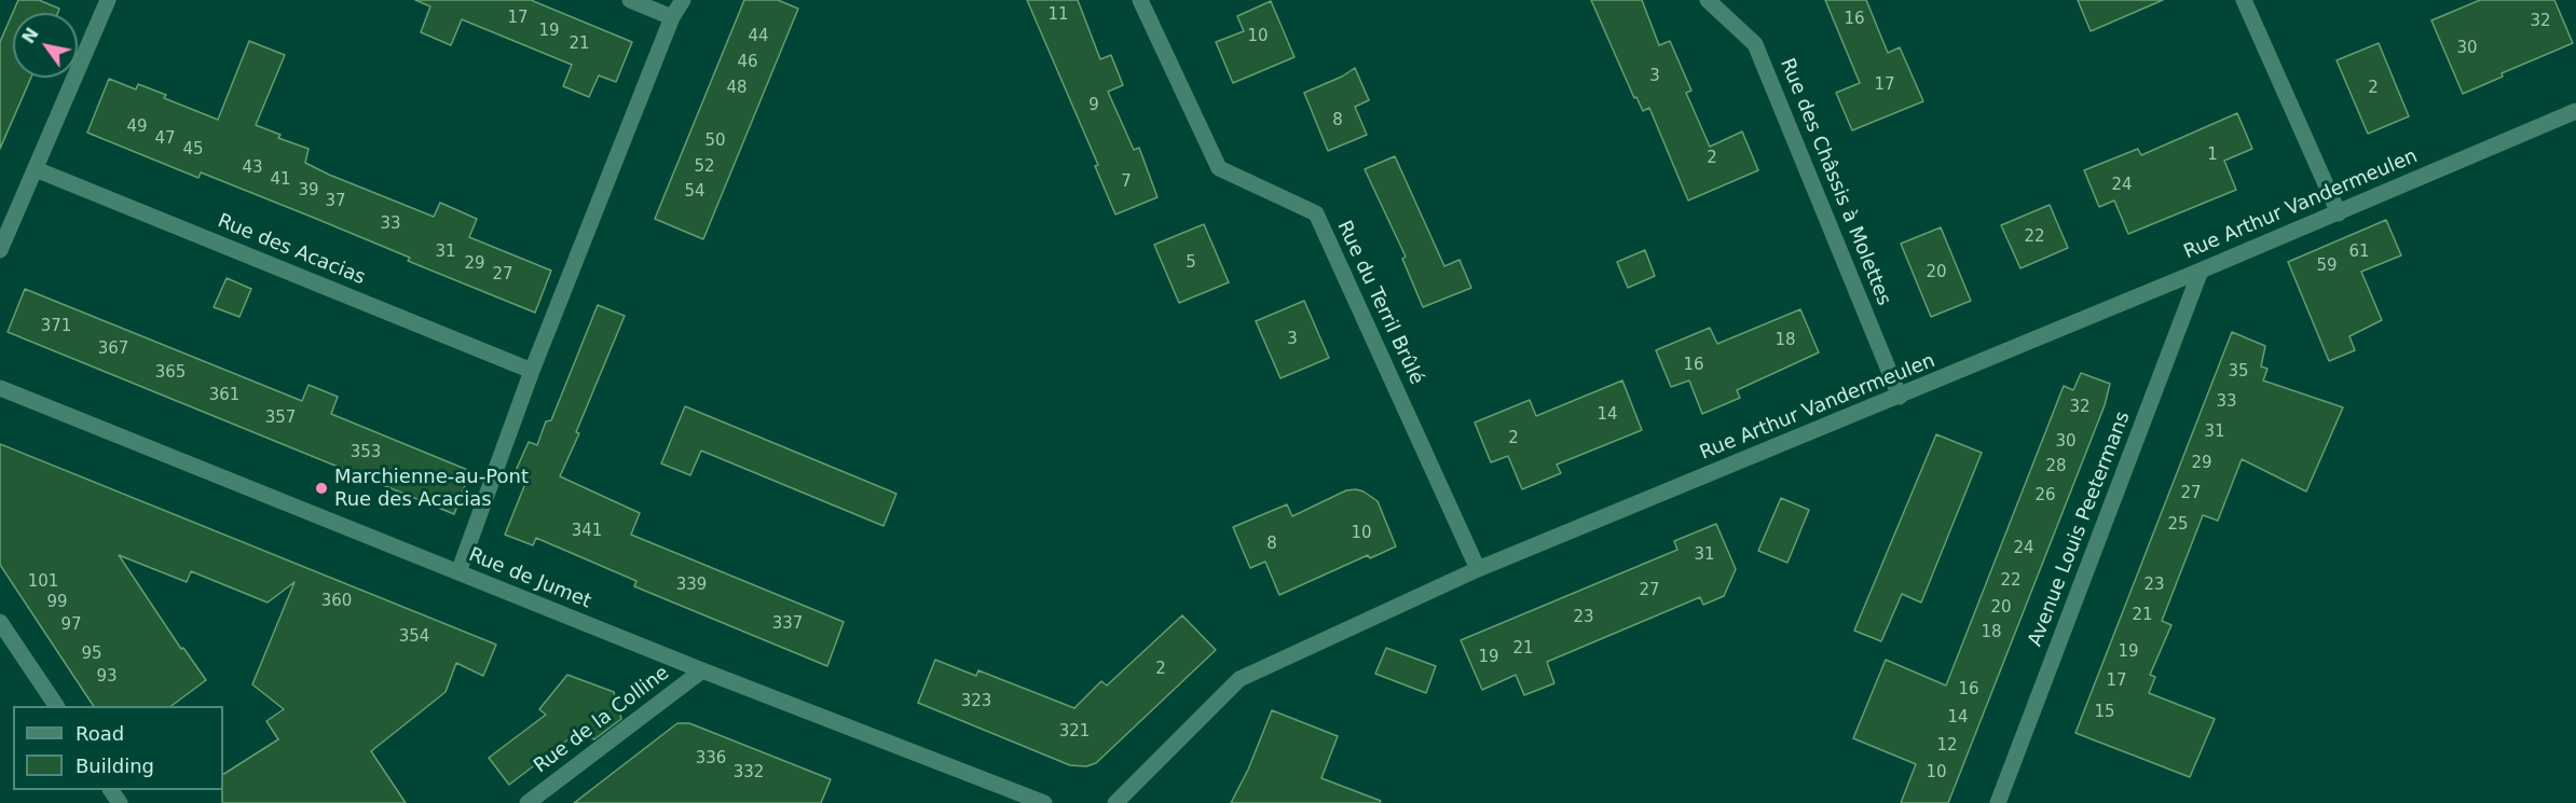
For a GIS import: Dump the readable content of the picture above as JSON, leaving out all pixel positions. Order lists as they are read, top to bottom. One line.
{"streets":{"street":["Rue des Châssis à Molettes","Rue Arthur Vandermeulen","Rue des Acacias","Rue du Terril Brûlé","Avenue Louis Peetermans","Rue de Jumet","Rue de la Colline"]},"crossings":[["Rue des Châssis à Molettes","Rue Arthur Vandermeulen"],["Rue Arthur Vandermeulen","Rue du Terril Brûlé"],["Rue Arthur Vandermeulen","Avenue Louis Peetermans"],["Rue de Jumet","Rue de la Colline"]],"places":["Marchienne-au-Pont Rue des Acacias"],"house_numbers":["11","17","16","32","19","44","10","21","30","46","3","17","48","2","9","8","49","47","50","45","1","2","52","43","41","7","24","39","54","37","33","22","31","61","5","29","59","20","27","371","3","18","367","16","35","365","361","33","32","14","357","31","2","30","353","29","28","27","26","25","341","10","8","24","31","22","101","339","23","27","360","99","20","21","23","337","97","18","354","21","19","95","19","2","93","17","16","323","15","14","321","12","336","332","10"],"legend":["Road","Building"],"north":"top left"}
